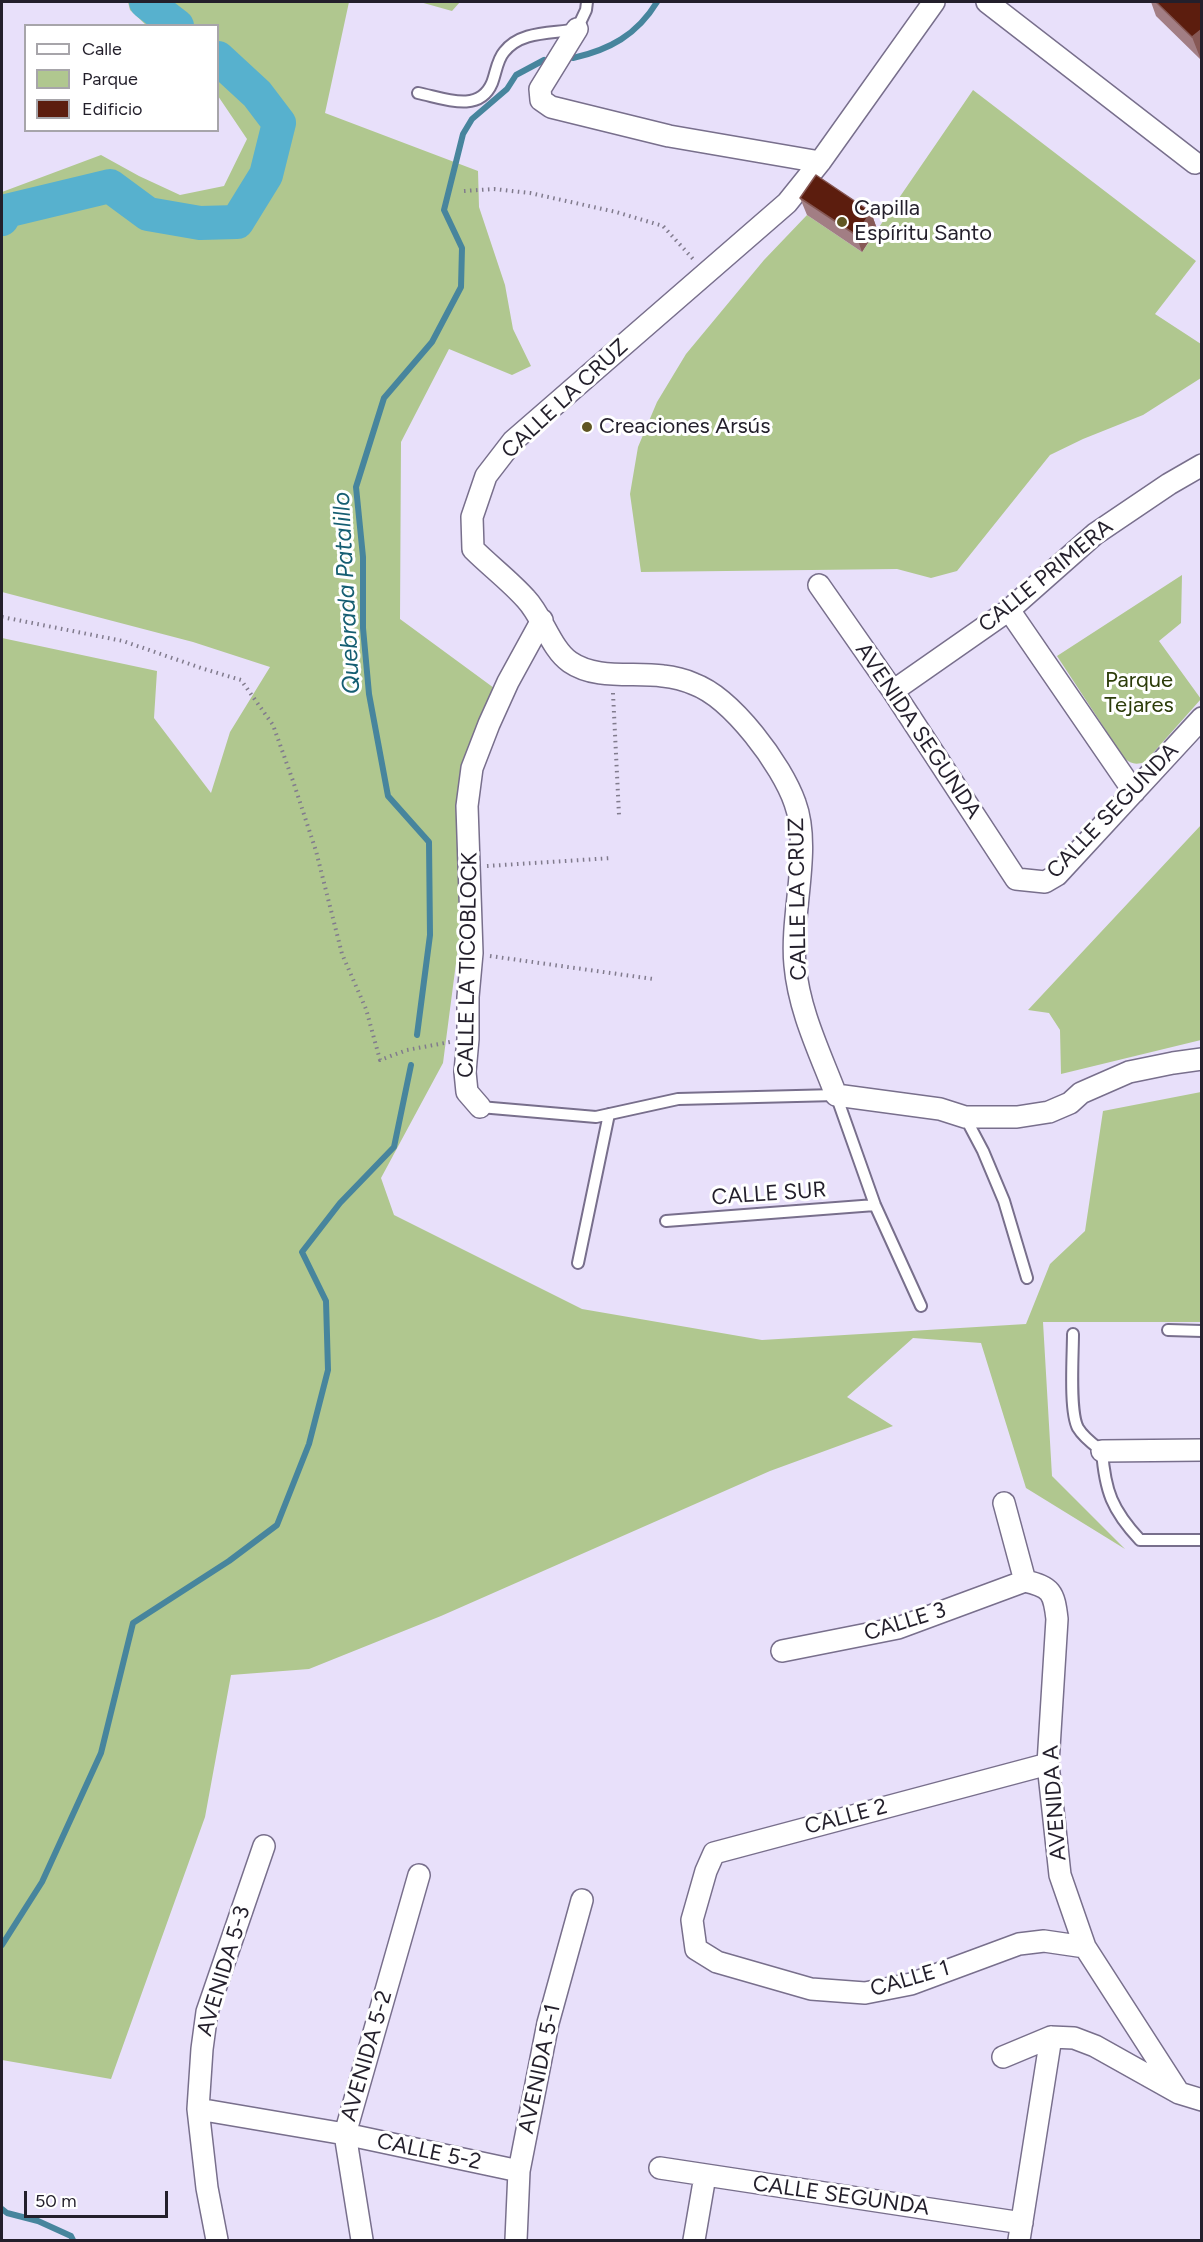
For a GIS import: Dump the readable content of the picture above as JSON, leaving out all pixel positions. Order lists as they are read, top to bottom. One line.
{"streets":{"street":["CALLE LA CRUZ","CALLE PRIMERA","AVENIDA SEGUNDA","CALLE SEGUNDA","CALLE LA TICOBLOCK","CALLE 3","AVENIDA A","CALLE 2","AVENIDA 5-3","CALLE 1","AVENIDA 5-2","AVENIDA 5-1","CALLE 5-2"],"lane":["CALLE SUR"]},"crossings":[["CALLE LA CRUZ","CALLE LA TICOBLOCK"],["CALLE PRIMERA","AVENIDA SEGUNDA"],["AVENIDA SEGUNDA","CALLE SEGUNDA"],["CALLE 3","AVENIDA A"],["AVENIDA A","CALLE 2"],["AVENIDA A","CALLE 1"],["CALLE 2","CALLE 1"],["AVENIDA 5-3","CALLE 5-2"],["AVENIDA 5-2","CALLE 5-2"],["AVENIDA 5-1","CALLE 5-2"]],"water":["Quebrada Patalillo"],"parks":["Parque Tejares"],"places":["Capilla Espíritu Santo","Creaciones Arsús"],"legend":["Calle","Parque","Edificio"],"scale_bar":"50 m"}
